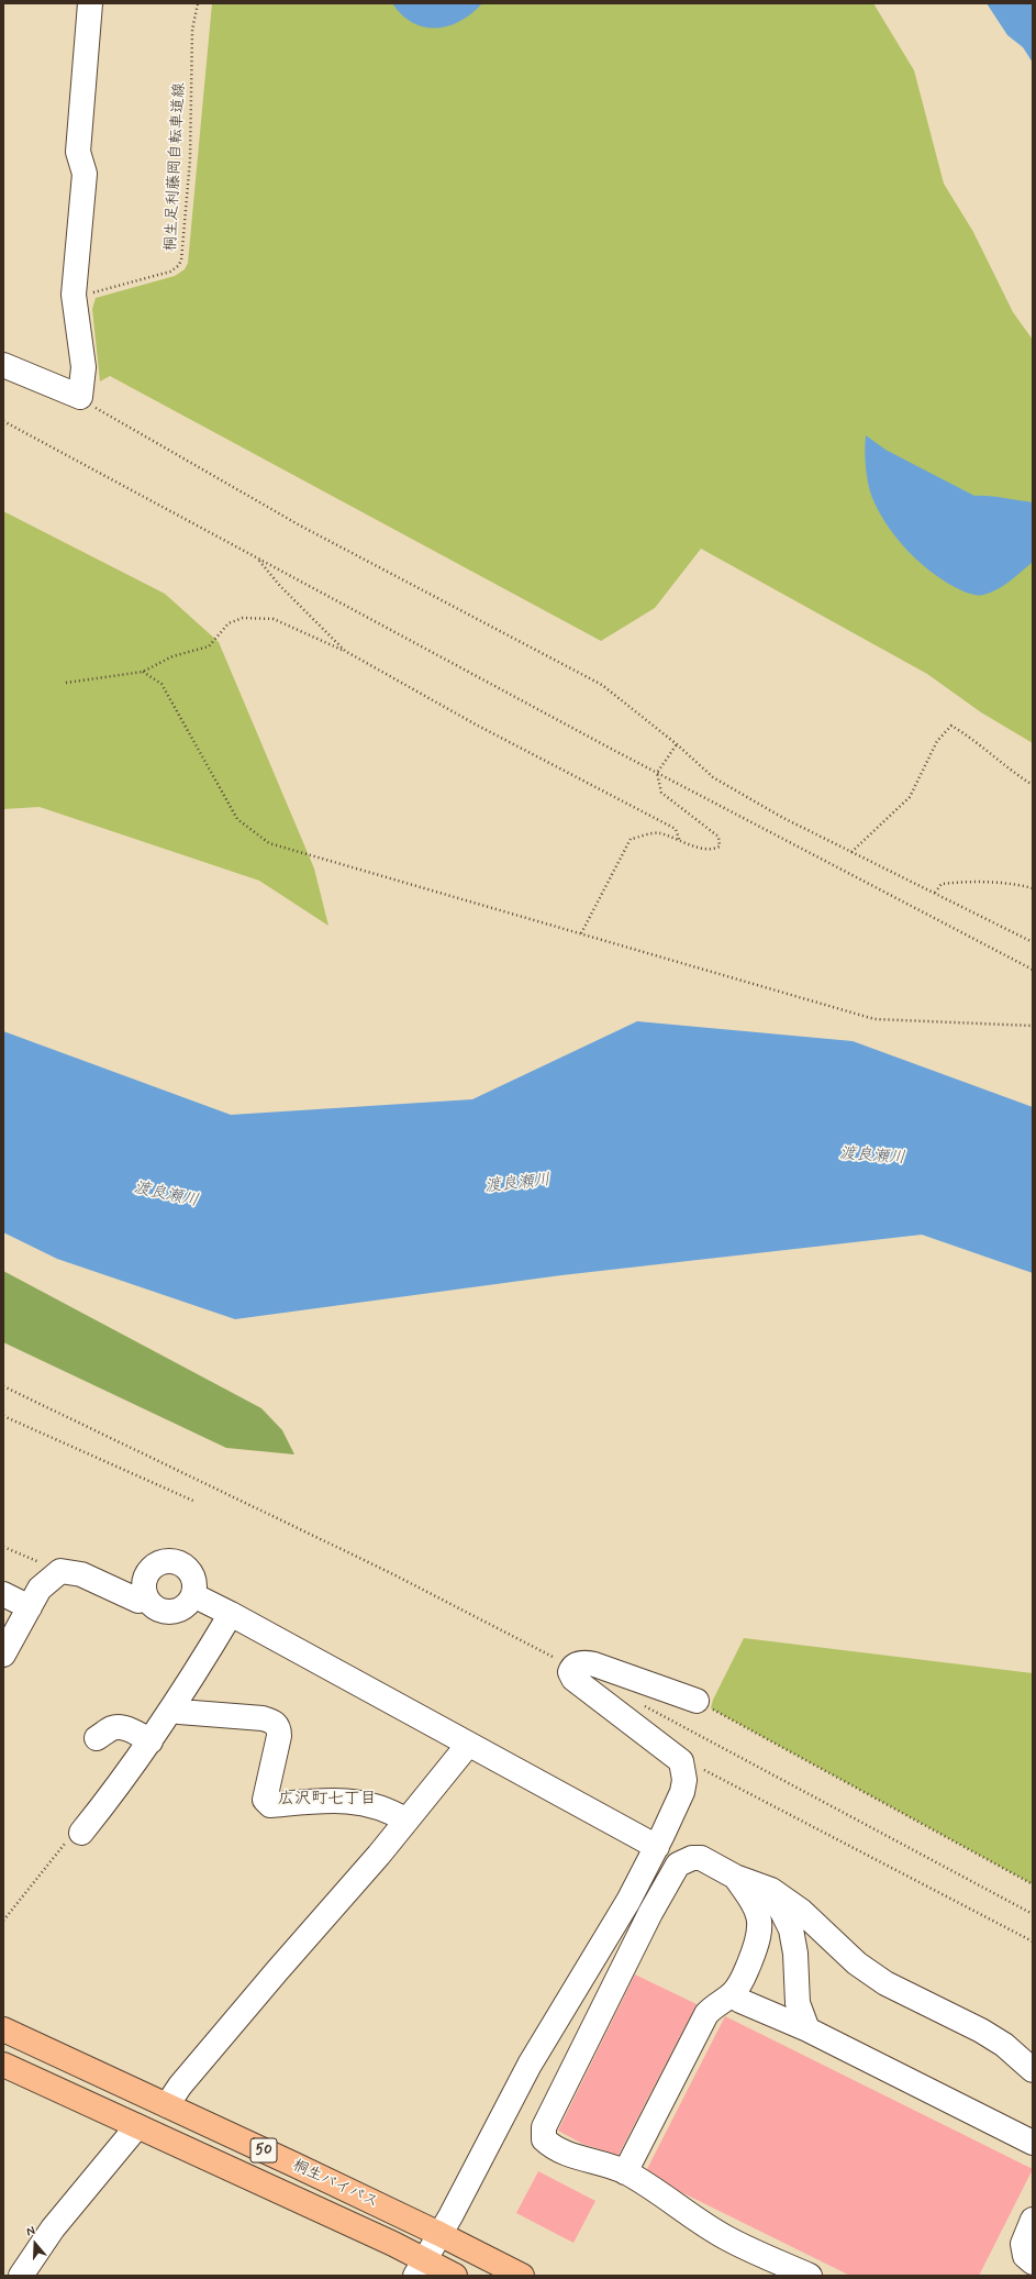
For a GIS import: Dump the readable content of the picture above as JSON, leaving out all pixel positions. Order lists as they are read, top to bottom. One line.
{"streets":{"highway":["50","桐生バイパス"],"path":["桐生足利藤岡自転車道線"]},"districts":["広沢町七丁目"],"water":["渡良瀬川"],"north":"top"}
